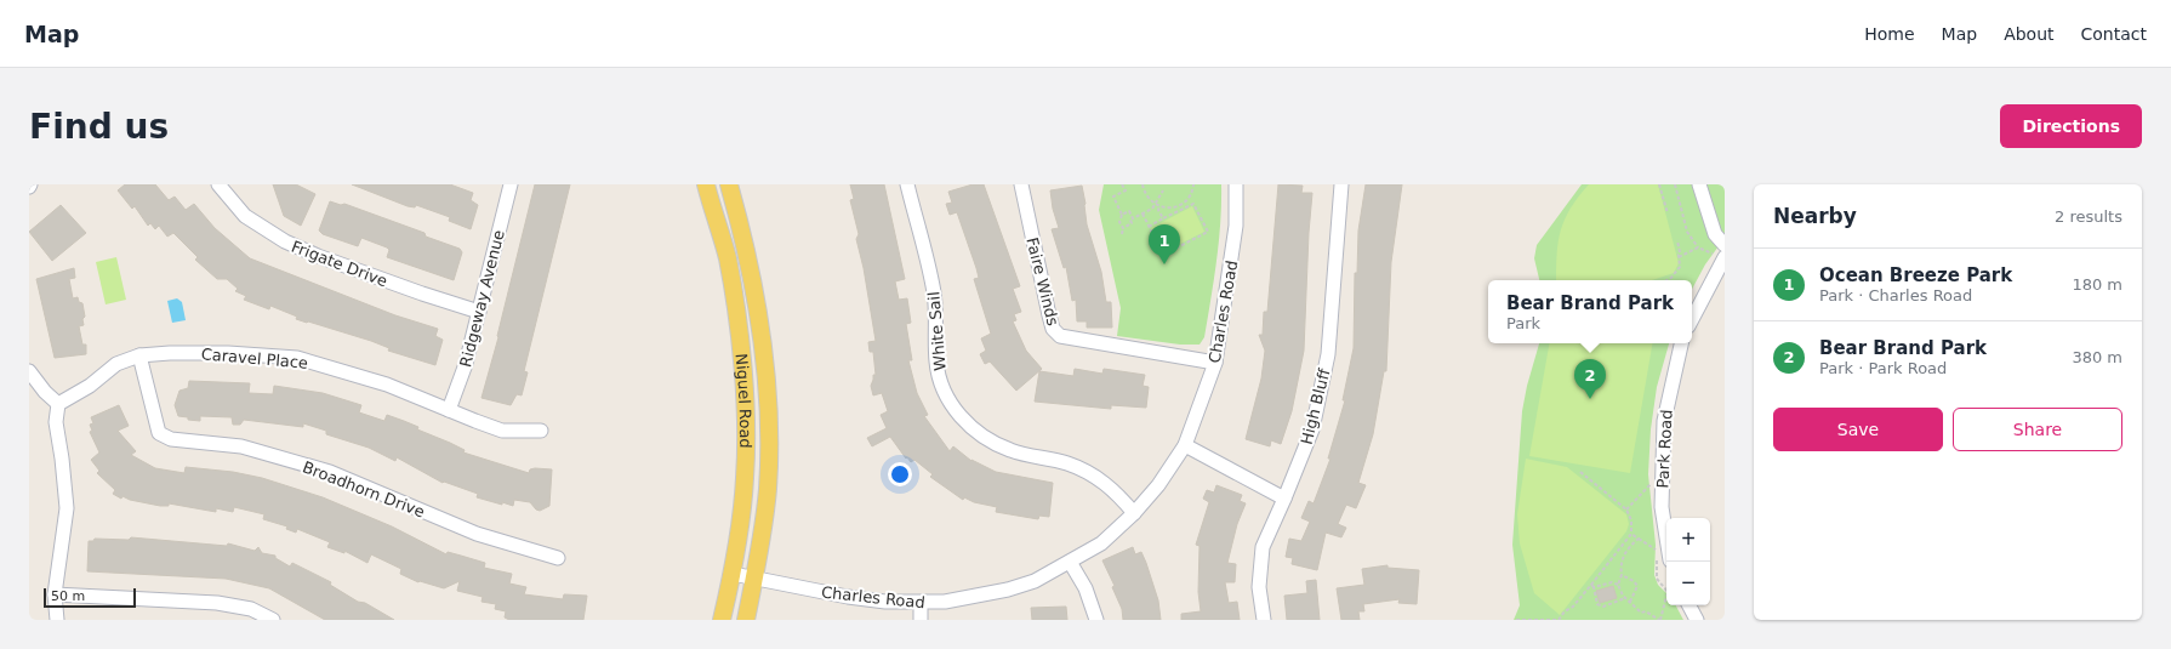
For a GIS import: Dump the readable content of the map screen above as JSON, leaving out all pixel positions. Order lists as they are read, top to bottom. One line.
{"streets":{"main road":["Niguel Road"],"street":["Frigate Drive","Faire Winds","Ridgeway Avenue","Charles Road","White Sail","Caravel Place","High Bluff","Park Road","Broadhorn Drive"]},"crossings":[["Frigate Drive","Ridgeway Avenue"],["Faire Winds","Charles Road"],["Ridgeway Avenue","Caravel Place"],["Charles Road","White Sail"],["Charles Road","Niguel Road"],["Caravel Place","Broadhorn Drive"]],"scale_bar":"50 m","page":{"header":"Map","nav":["Home","Map","About","Contact"],"buttons":["Directions",["Save","Share"]],"title":"Find us","heading":["Nearby","2 results"],"pins":["1","2"],"list":[{"mark":"1","name":"Ocean Breeze Park","note":"Park · Charles Road","value":"180 m"},{"mark":"2","name":"Bear Brand Park","note":"Park · Park Road","value":"380 m"}],"popup":["Bear Brand Park","Park"],"map_buttons":["+","−"],"scale":"50 m"}}
